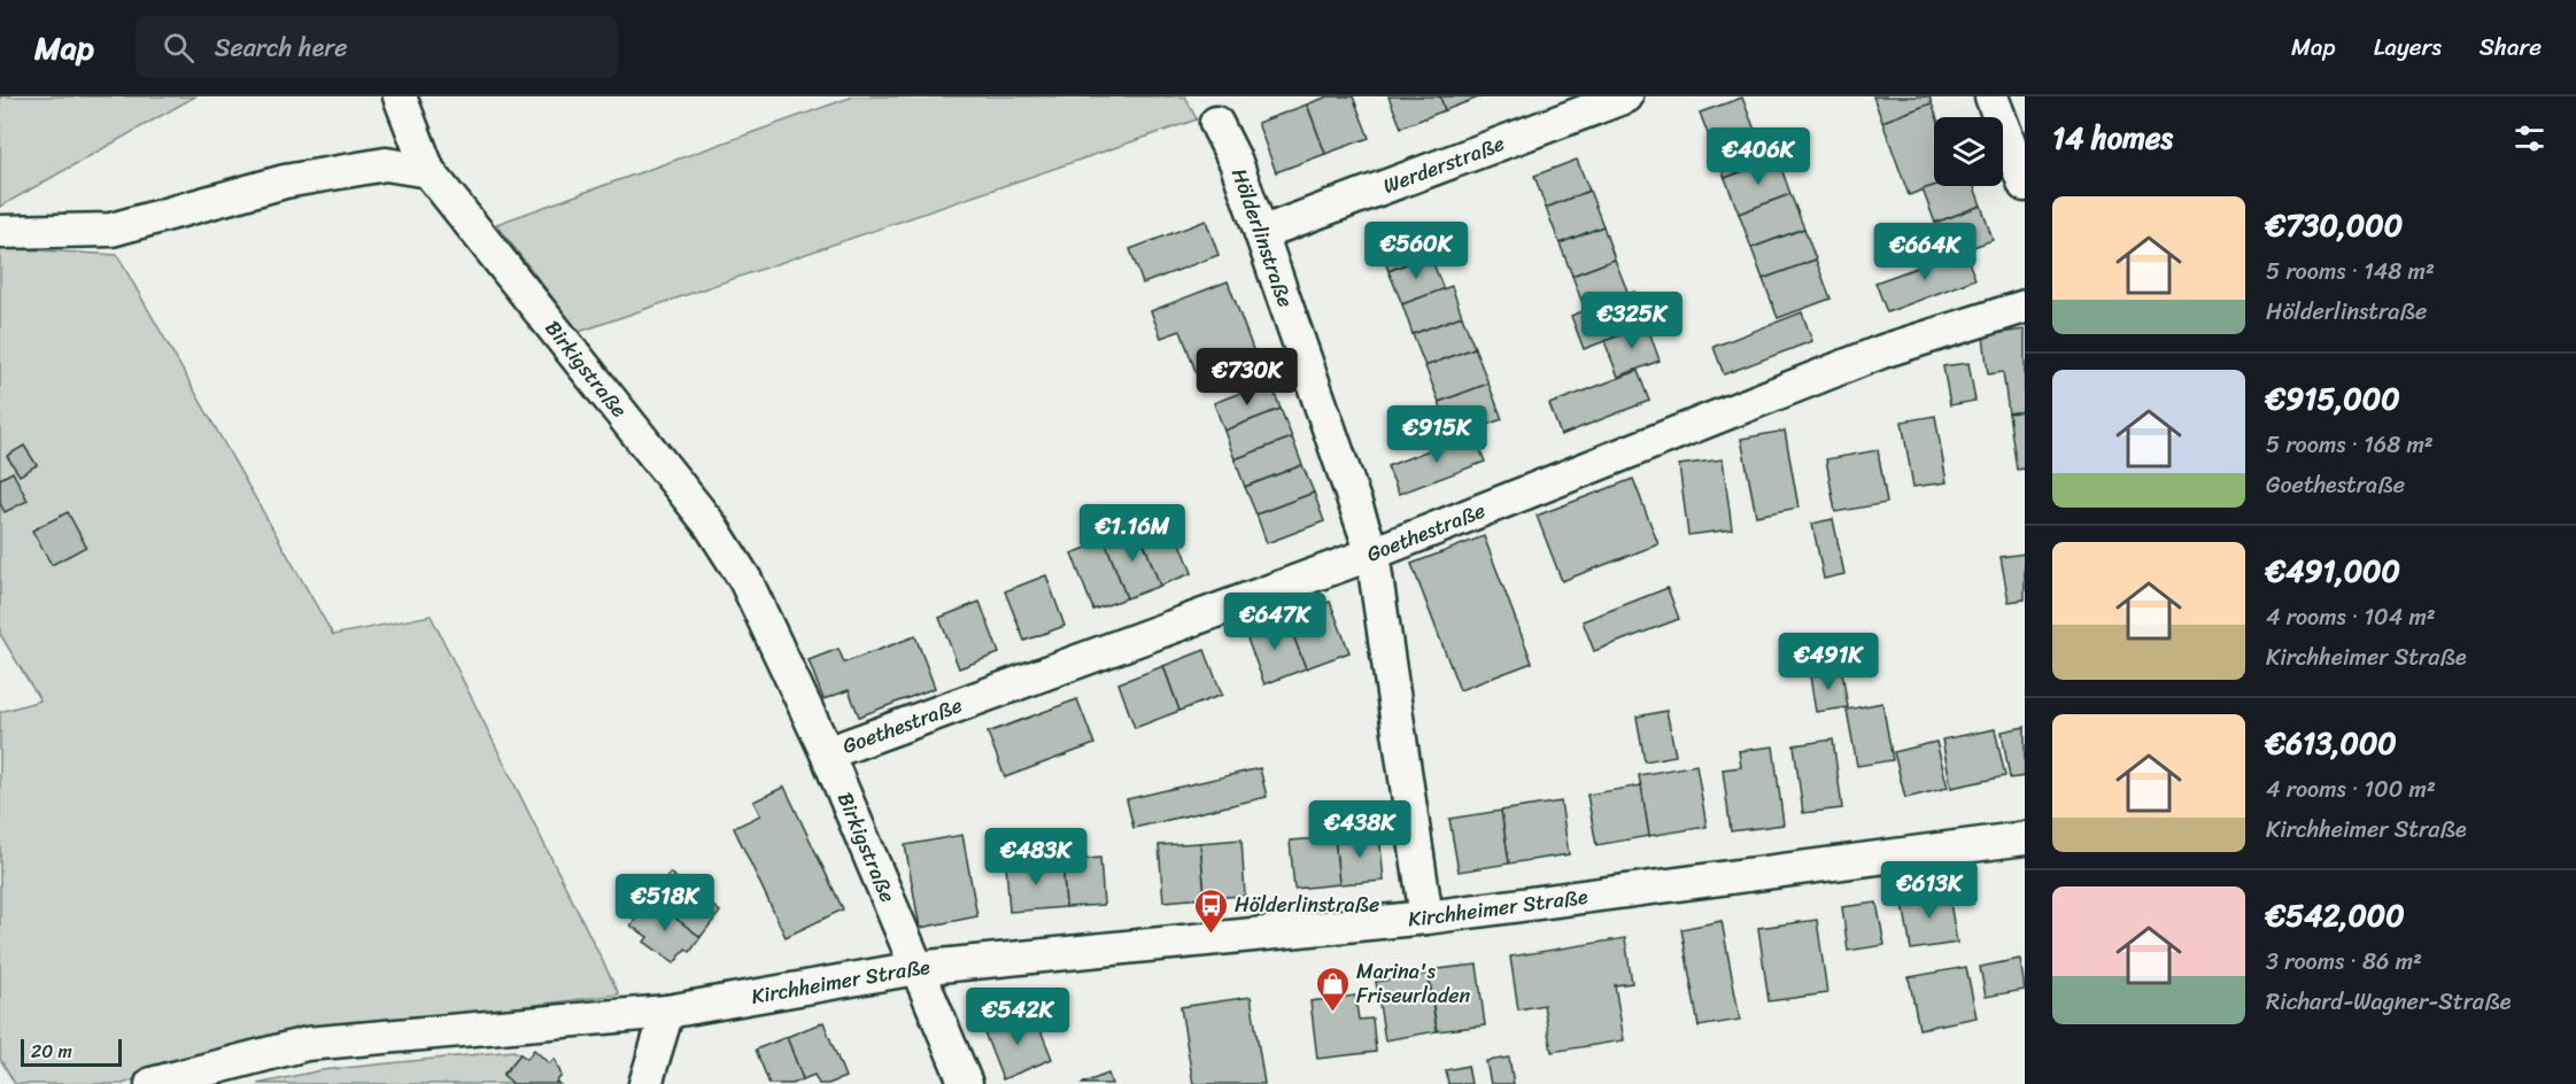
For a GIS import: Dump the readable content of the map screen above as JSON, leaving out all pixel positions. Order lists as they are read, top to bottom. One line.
{"streets":{"street":["Werderstraße","Hölderlinstraße","Birkigstraße","Goethestraße","Kirchheimer Straße"]},"crossings":[["Werderstraße","Hölderlinstraße"],["Hölderlinstraße","Goethestraße"],["Hölderlinstraße","Kirchheimer Straße"],["Birkigstraße","Goethestraße"],["Birkigstraße","Kirchheimer Straße"]],"places":{"bus stop":["Hölderlinstraße"],"shop":["Marina's Friseurladen"]},"scale_bar":"20 m","page":{"header":"Map","search":"Search here","nav":["Map","Layers","Share"],"heading":"14 homes","price":["€406K","€560K","€664K","€325K","€730K","€915K","€1.16M","€647K","€491K","€438K","€483K","€613K","€518K","€542K"],"list":[{"name":"€730,000","note":"5 rooms · 148 m² · Hölderlinstraße"},{"name":"€915,000","note":"5 rooms · 168 m² · Goethestraße"},{"name":"€491,000","note":"4 rooms · 104 m² · Kirchheimer Straße"},{"name":"€613,000","note":"4 rooms · 100 m² · Kirchheimer Straße"},{"name":"€542,000","note":"3 rooms · 86 m² · Richard-Wagner-Straße"}],"scale":"20 m"}}
